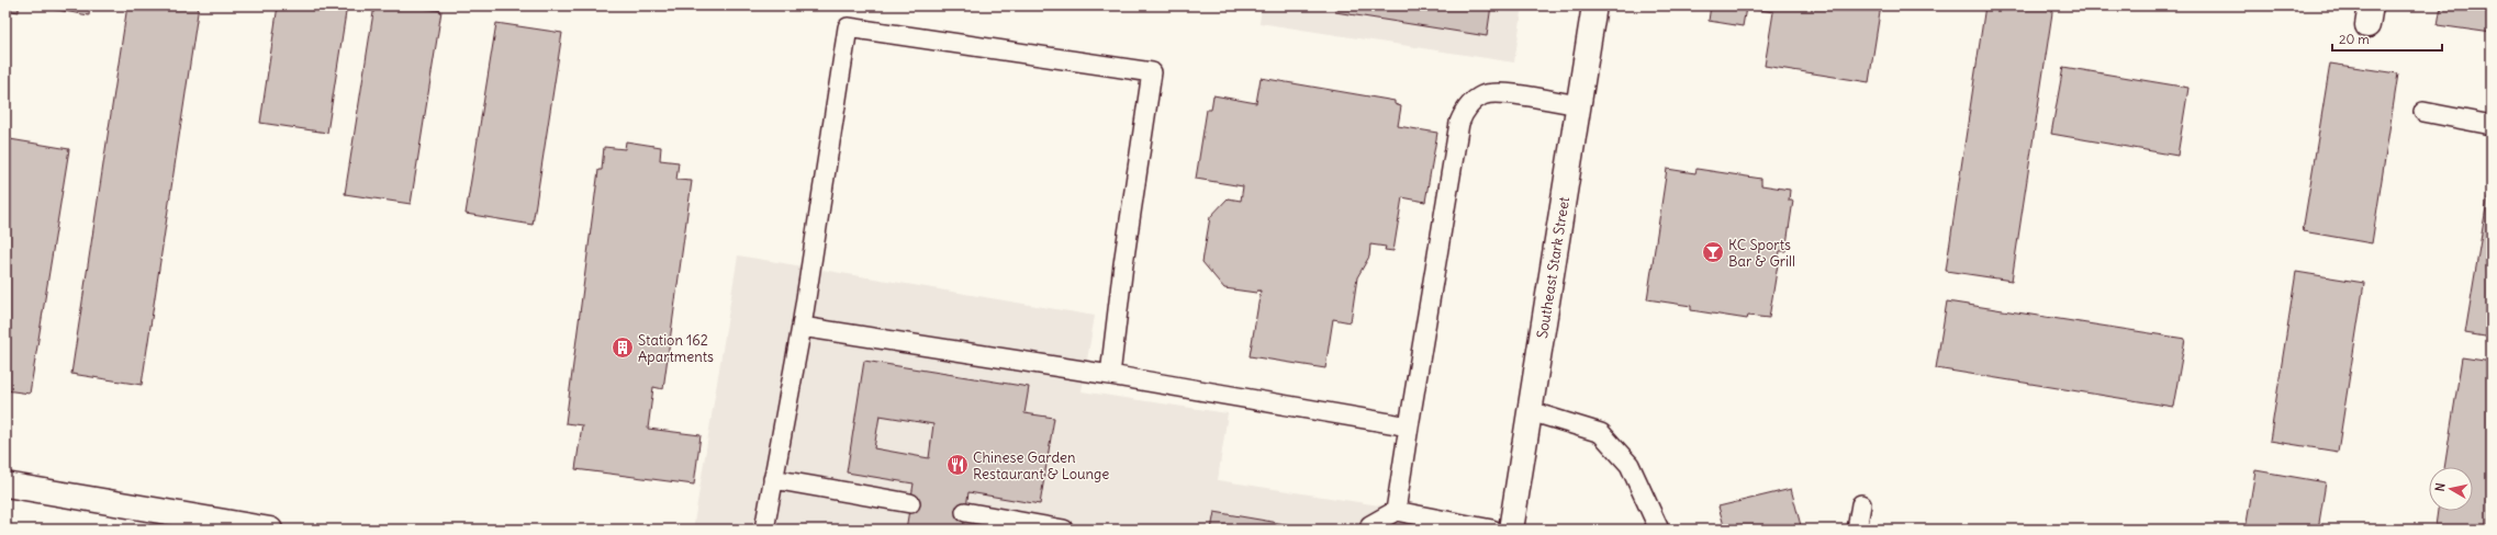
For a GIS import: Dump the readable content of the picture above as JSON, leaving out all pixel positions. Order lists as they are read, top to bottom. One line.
{"streets":{"main road":["Southeast Stark Street"]},"places":{"bar":["KC Sports Bar & Grill"],"building":["Station 162 Apartments"],"restaurant":["Chinese Garden Restaurant & Lounge"]},"scale_bar":"20 m","north":"left"}
